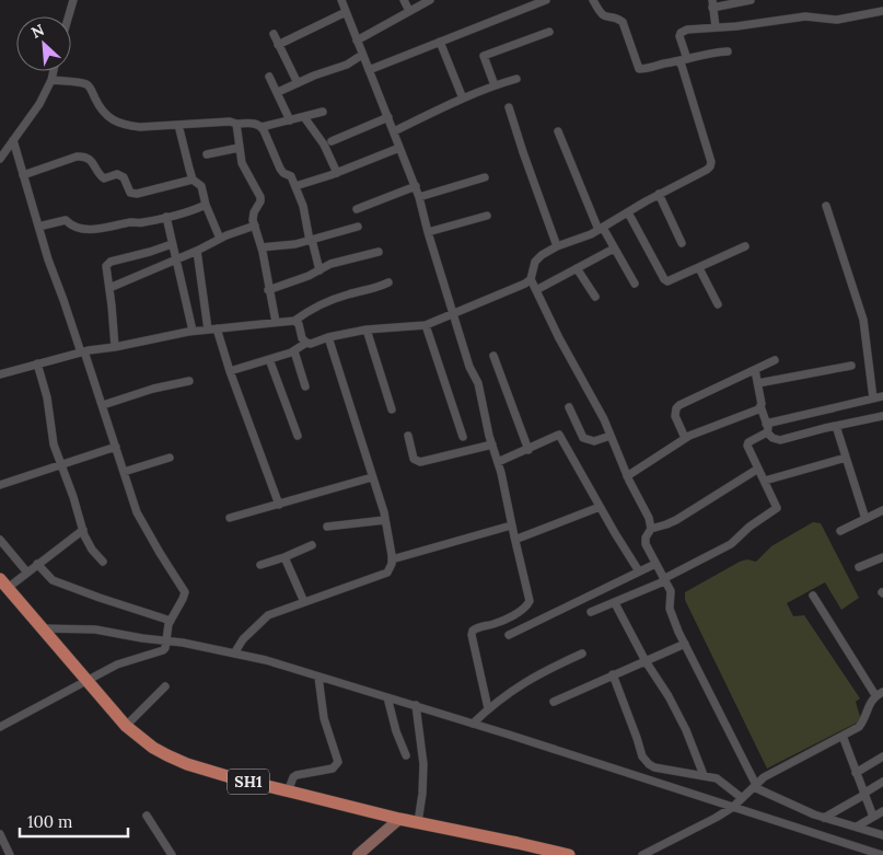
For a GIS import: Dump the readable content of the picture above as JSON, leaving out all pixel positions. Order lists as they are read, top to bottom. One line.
{"streets":{"main road":["SH1"]},"scale_bar":"100 m","north":"top left"}
